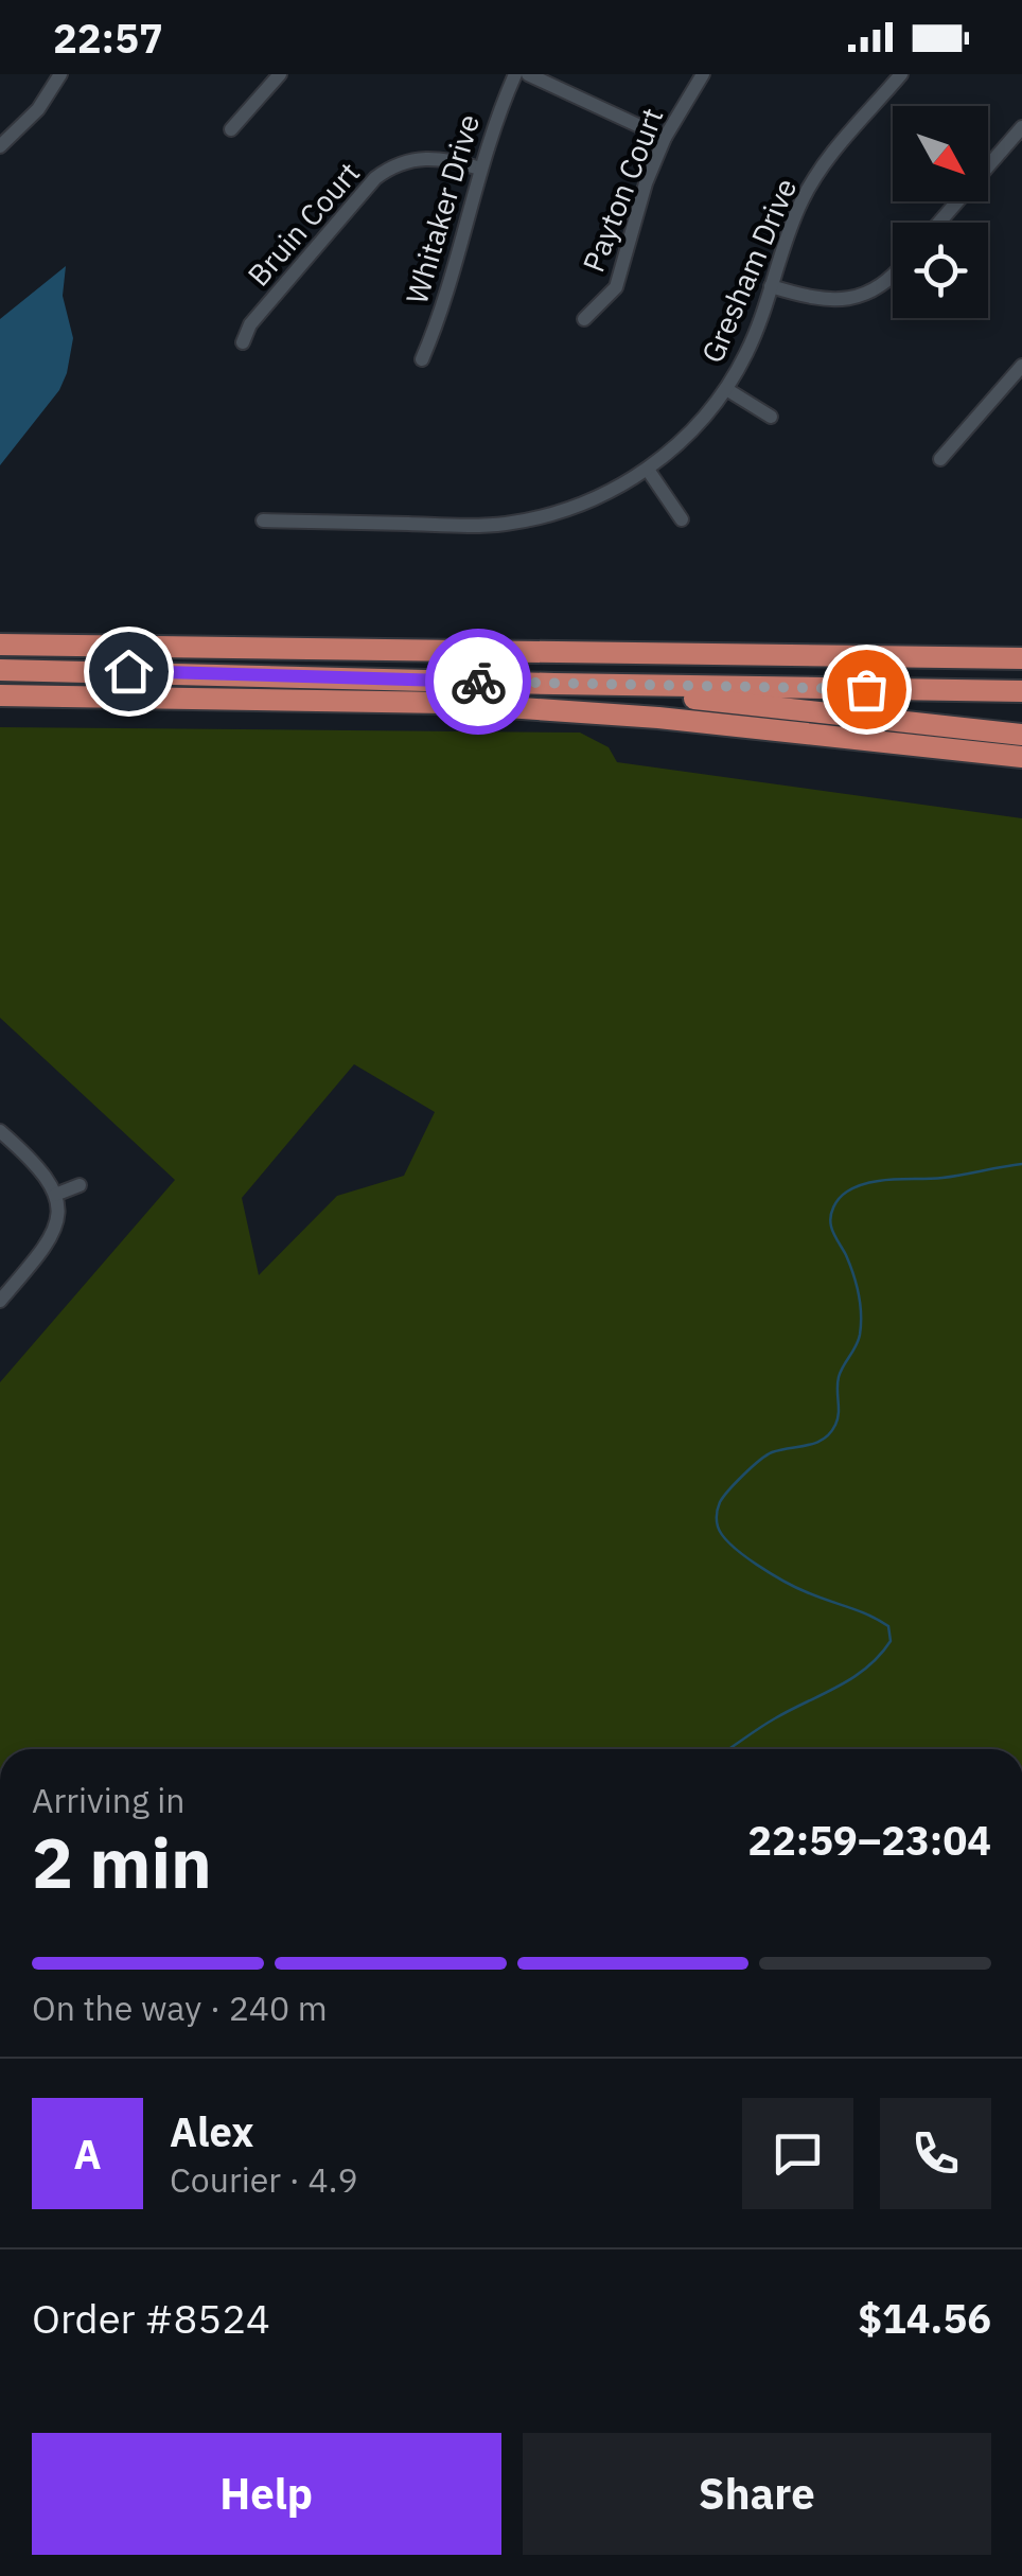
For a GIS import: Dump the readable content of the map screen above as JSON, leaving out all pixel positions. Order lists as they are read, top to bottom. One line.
{"streets":{"street":["Payton Court","Whitaker Drive","Bruin Court","Gresham Drive"]},"crossings":[["Whitaker Drive","Bruin Court"]],"north":"bottom right","page":{"status":"22:57","heading":["2 min","Arriving in","22:59–23:04"],"panel":["Alex","Courier · 4.9","Order #8524","$14.56"],"bar":"On the way · 240 m","round":"A","buttons":["Help","Share"]}}
